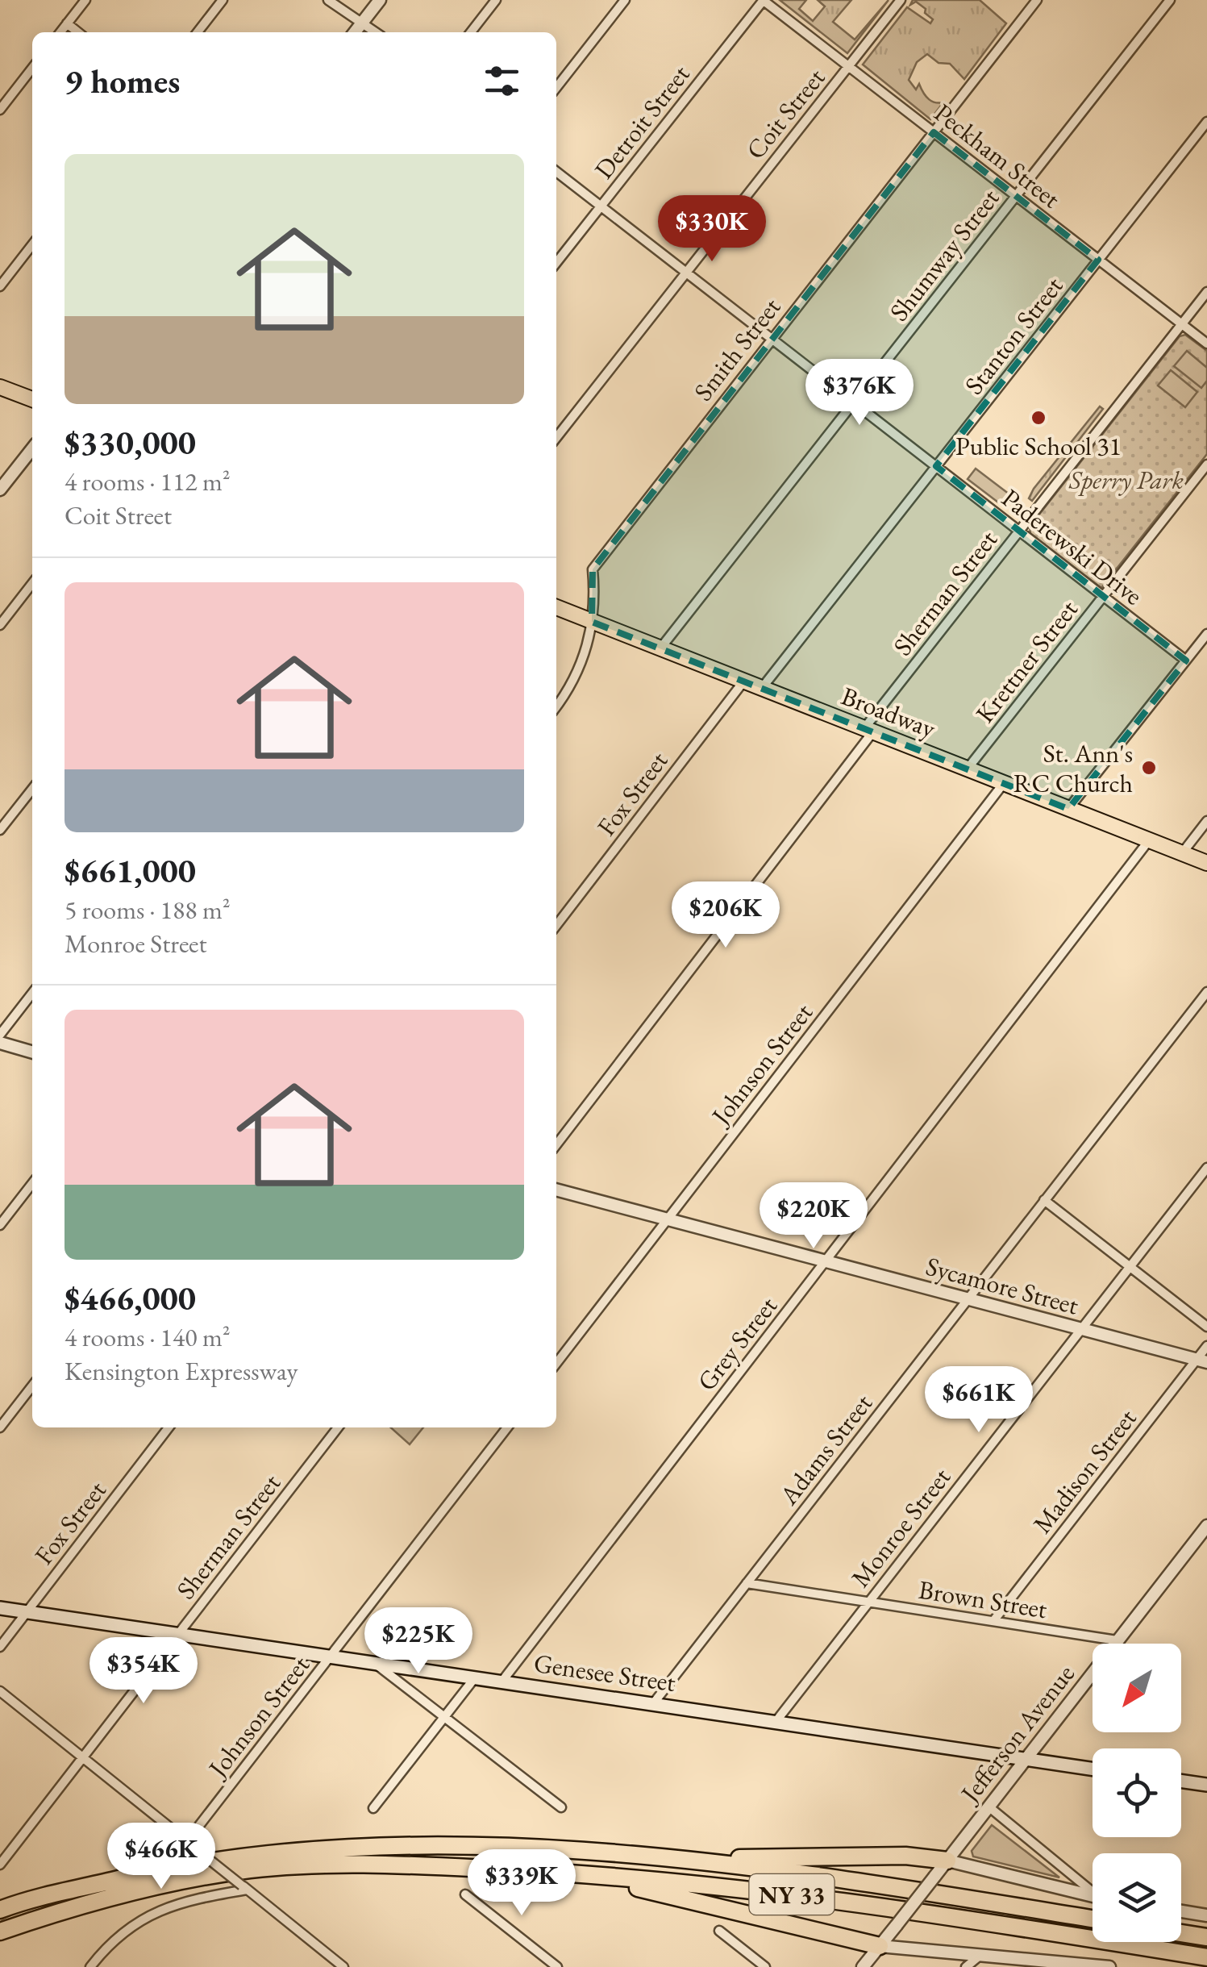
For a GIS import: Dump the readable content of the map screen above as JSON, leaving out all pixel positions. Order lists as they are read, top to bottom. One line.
{"streets":{"highway":["NY 33"],"main road":["Broadway","Genesee Street"],"street":["Coit Street","Detroit Street","Peckham Street","Shumway Street","Stanton Street","Smith Street","Paderewski Drive","Sherman Street","Krettner Street","Fox Street","Johnson Street","Sycamore Street","Grey Street","Adams Street","Madison Street","Monroe Street","Brown Street","Jefferson Avenue"]},"crossings":[["Coit Street","Peckham Street"],["Coit Street","Paderewski Drive"],["Detroit Street","Peckham Street"],["Detroit Street","Paderewski Drive"],["Peckham Street","Shumway Street"],["Peckham Street","Stanton Street"],["Peckham Street","Smith Street"],["Peckham Street","Sherman Street"],["Shumway Street","Paderewski Drive"],["Shumway Street","Broadway"],["Stanton Street","Paderewski Drive"],["Stanton Street","Broadway"],["Smith Street","Paderewski Drive"],["Smith Street","Broadway"],["Paderewski Drive","Sherman Street"],["Paderewski Drive","Krettner Street"],["Sherman Street","Broadway"],["Sherman Street","Genesee Street"],["Krettner Street","Broadway"],["Broadway","Fox Street"],["Broadway","Johnson Street"],["Broadway","Grey Street"],["Fox Street","Genesee Street"],["Johnson Street","Sycamore Street"],["Johnson Street","Genesee Street"],["Sycamore Street","Grey Street"],["Sycamore Street","Adams Street"],["Sycamore Street","Madison Street"],["Sycamore Street","Monroe Street"],["Grey Street","Genesee Street"],["Adams Street","Brown Street"],["Adams Street","Genesee Street"],["Madison Street","Brown Street"],["Monroe Street","Brown Street"],["Monroe Street","Genesee Street"],["Brown Street","Jefferson Avenue"],["Genesee Street","Jefferson Avenue"]],"parks":["Sperry Park"],"places":["Public School 31","St. Ann's RC Church"],"north":"bottom left","page":{"heading":"9 homes","list":[{"name":"$330,000","note":"4 rooms · 112 m² · Coit Street"},{"name":"$661,000","note":"5 rooms · 188 m² · Monroe Street"},{"name":"$466,000","note":"4 rooms · 140 m² · Kensington Expressway"}],"price":["$330K","$376K","$206K","$220K","$661K","$225K","$354K","$466K","$339K"]}}
